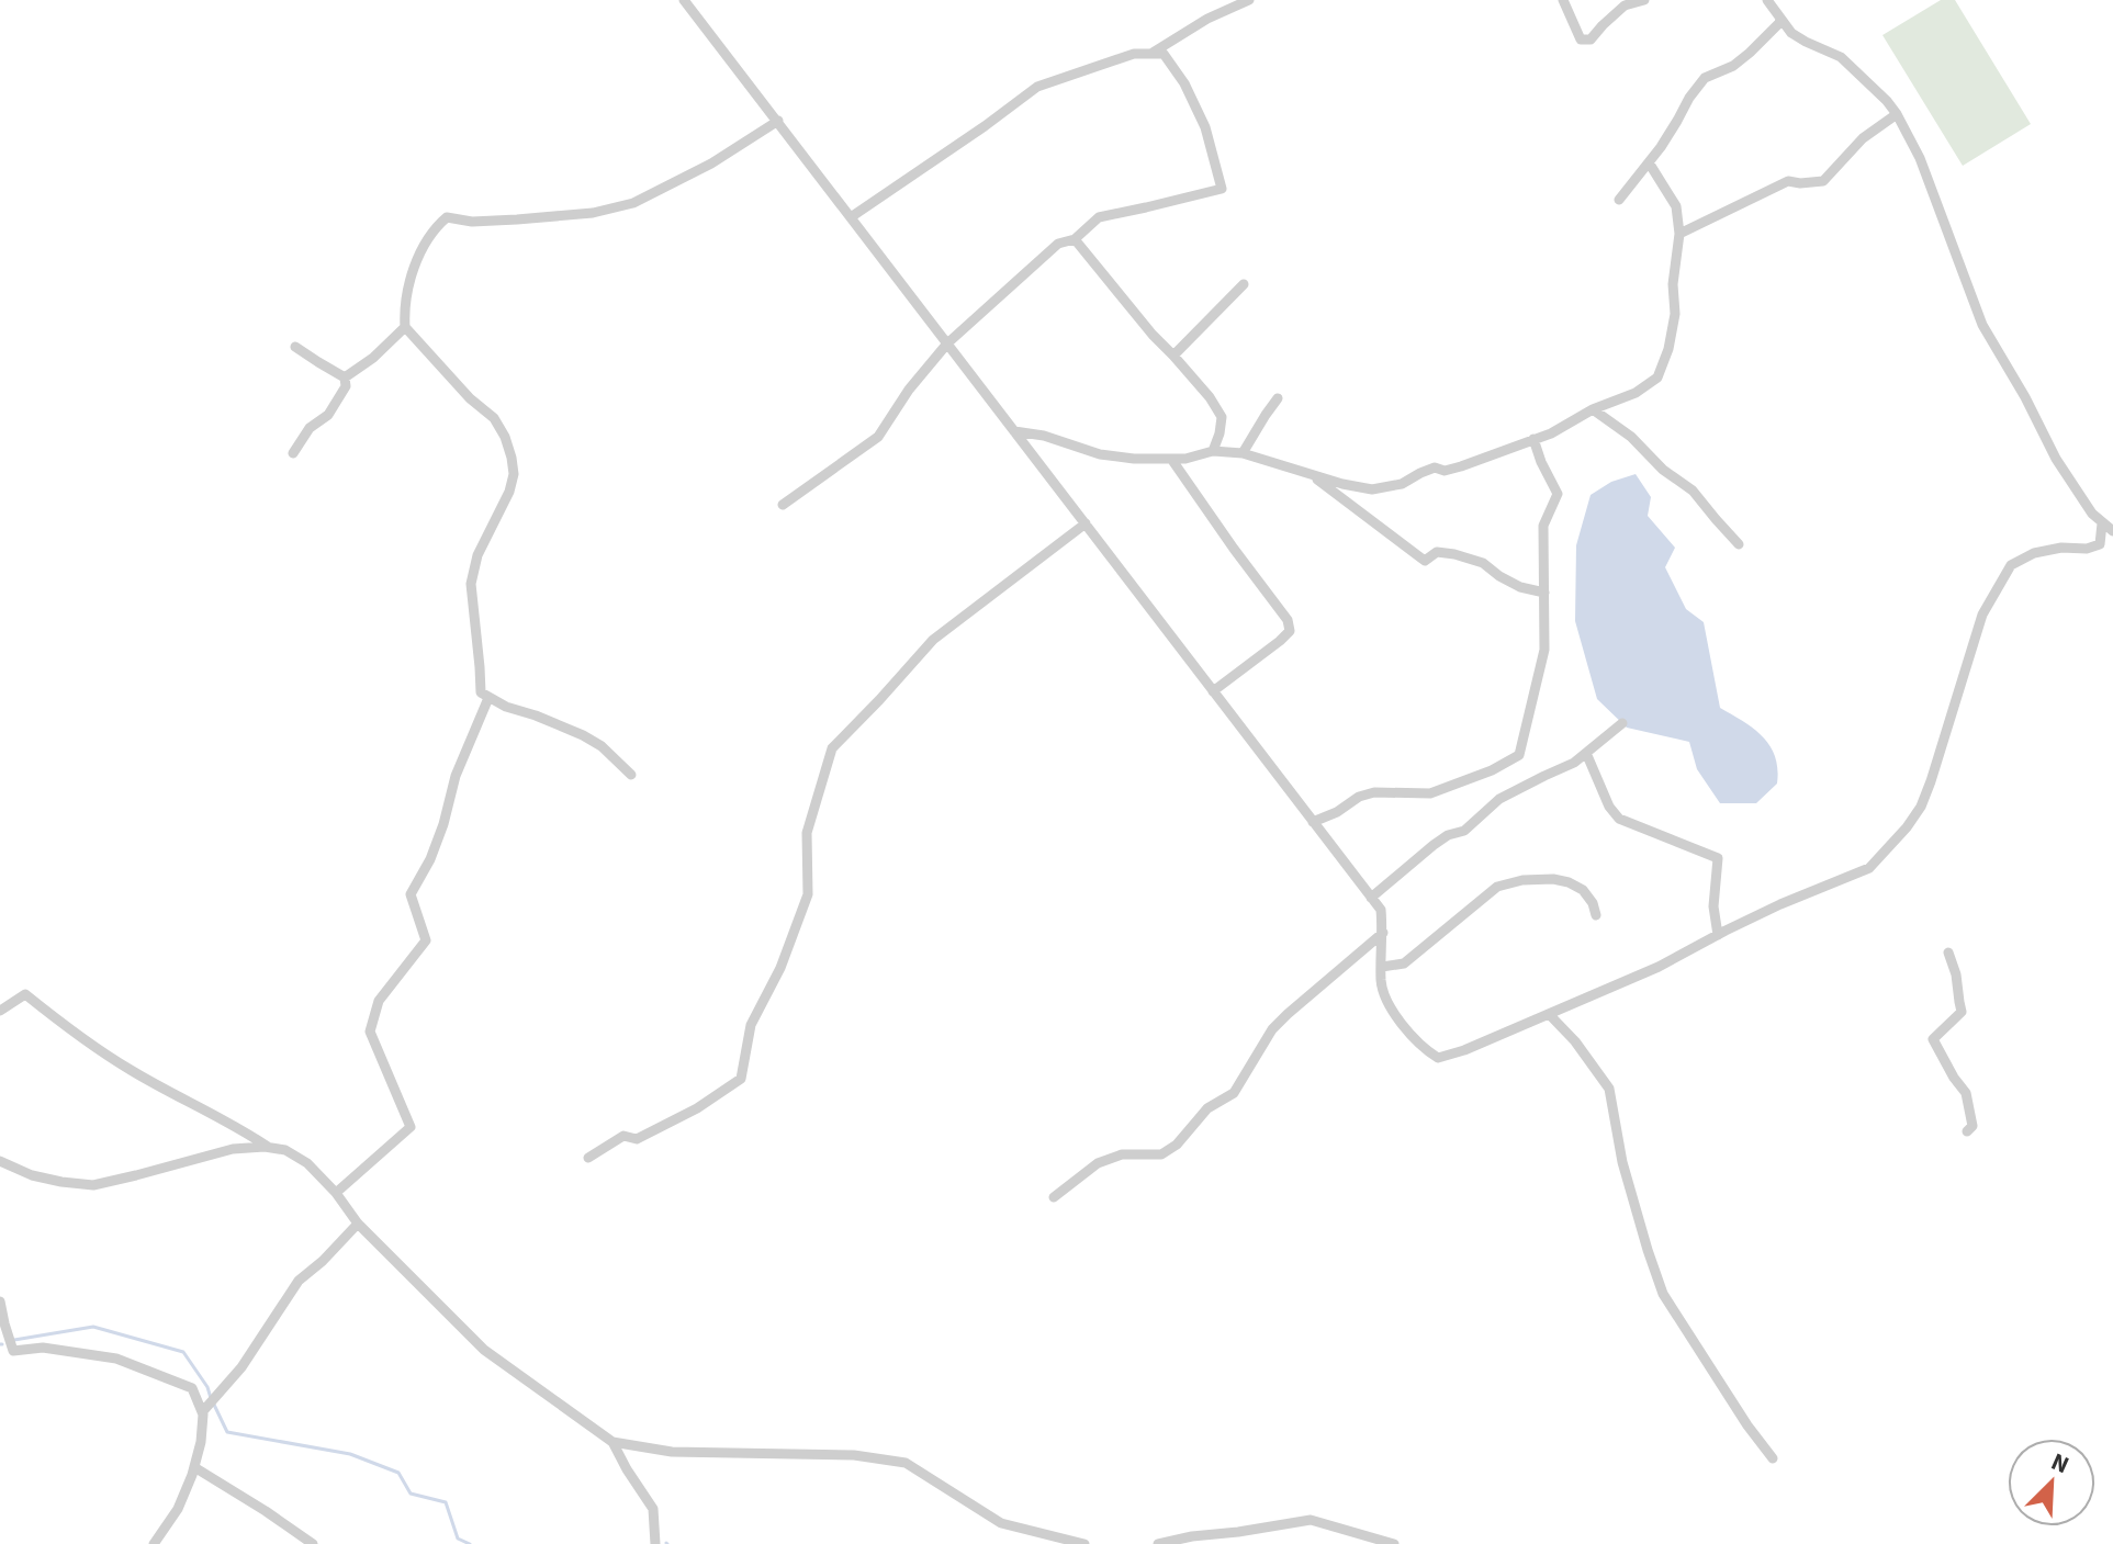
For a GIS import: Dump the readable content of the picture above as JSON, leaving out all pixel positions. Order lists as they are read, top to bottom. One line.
{"north":"top right"}
